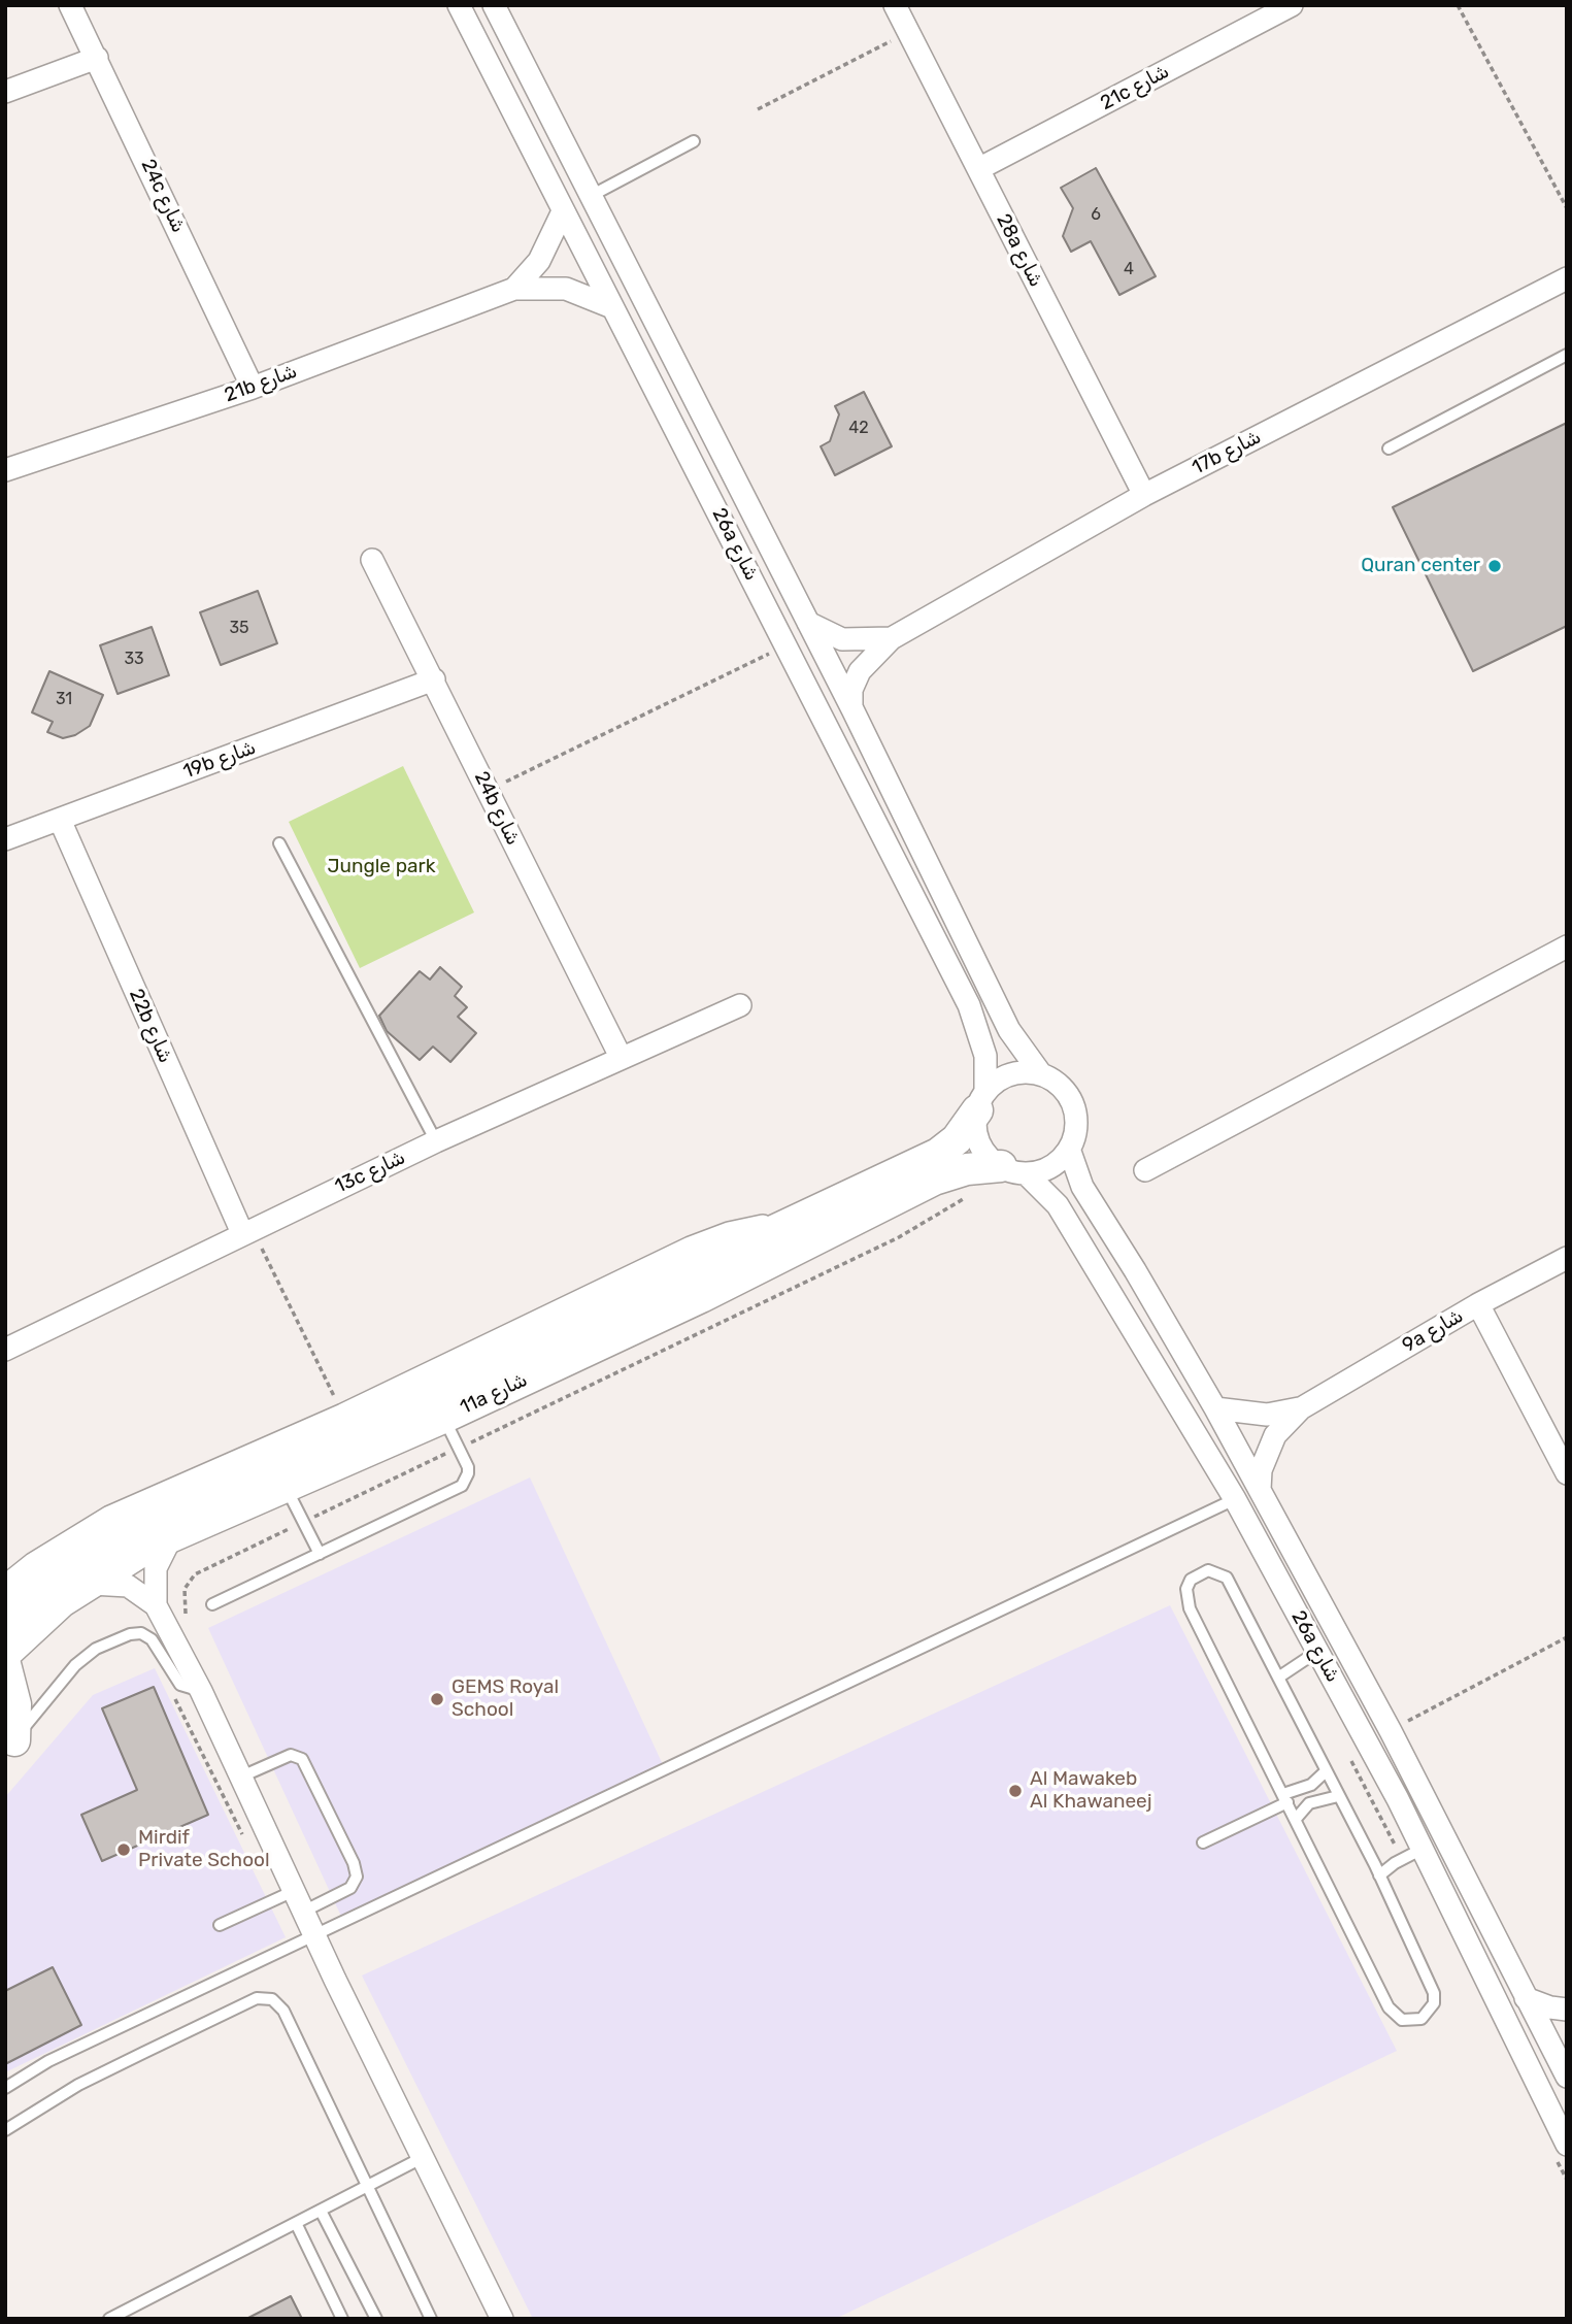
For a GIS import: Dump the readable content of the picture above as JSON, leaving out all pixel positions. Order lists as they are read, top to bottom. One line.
{"streets":{"street":["21c شارع","24c شارع","28a شارع","21b شارع","17b شارع","26a شارع","19b شارع","24b شارع","22b شارع","13c شارع","9a شارع","11a شارع"]},"crossings":[["21c شارع","28a شارع"],["24c شارع","21b شارع"],["28a شارع","17b شارع"],["21b شارع","26a شارع"],["17b شارع","26a شارع"],["26a شارع","9a شارع"],["26a شارع","11a شارع"],["19b شارع","24b شارع"],["19b شارع","22b شارع"],["24b شارع","13c شارع"],["22b شارع","13c شارع"]],"parks":["Jungle park"],"places":["Quran center","GEMS Royal School","Al Mawakeb Al Khawaneej","Mirdif Private School"],"house_numbers":["6","4","42","35","33","31"]}
